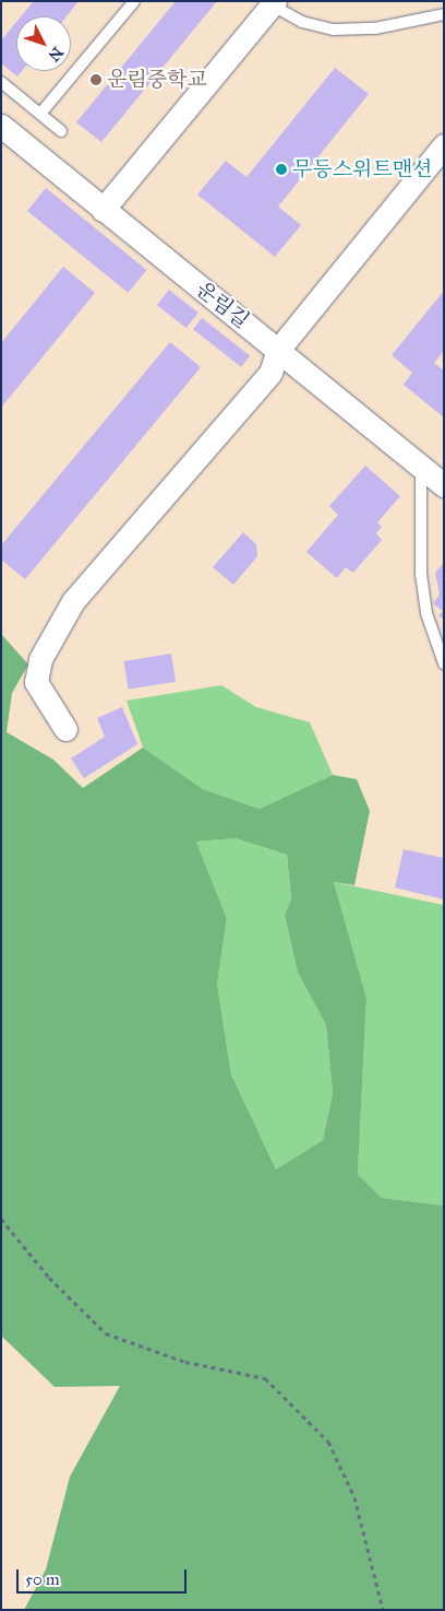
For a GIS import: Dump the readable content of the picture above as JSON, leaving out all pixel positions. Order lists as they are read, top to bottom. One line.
{"streets":{"street":["운림길"]},"places":["운림중학교","무등스위트맨션"],"scale_bar":"50 m","north":"bottom right"}
